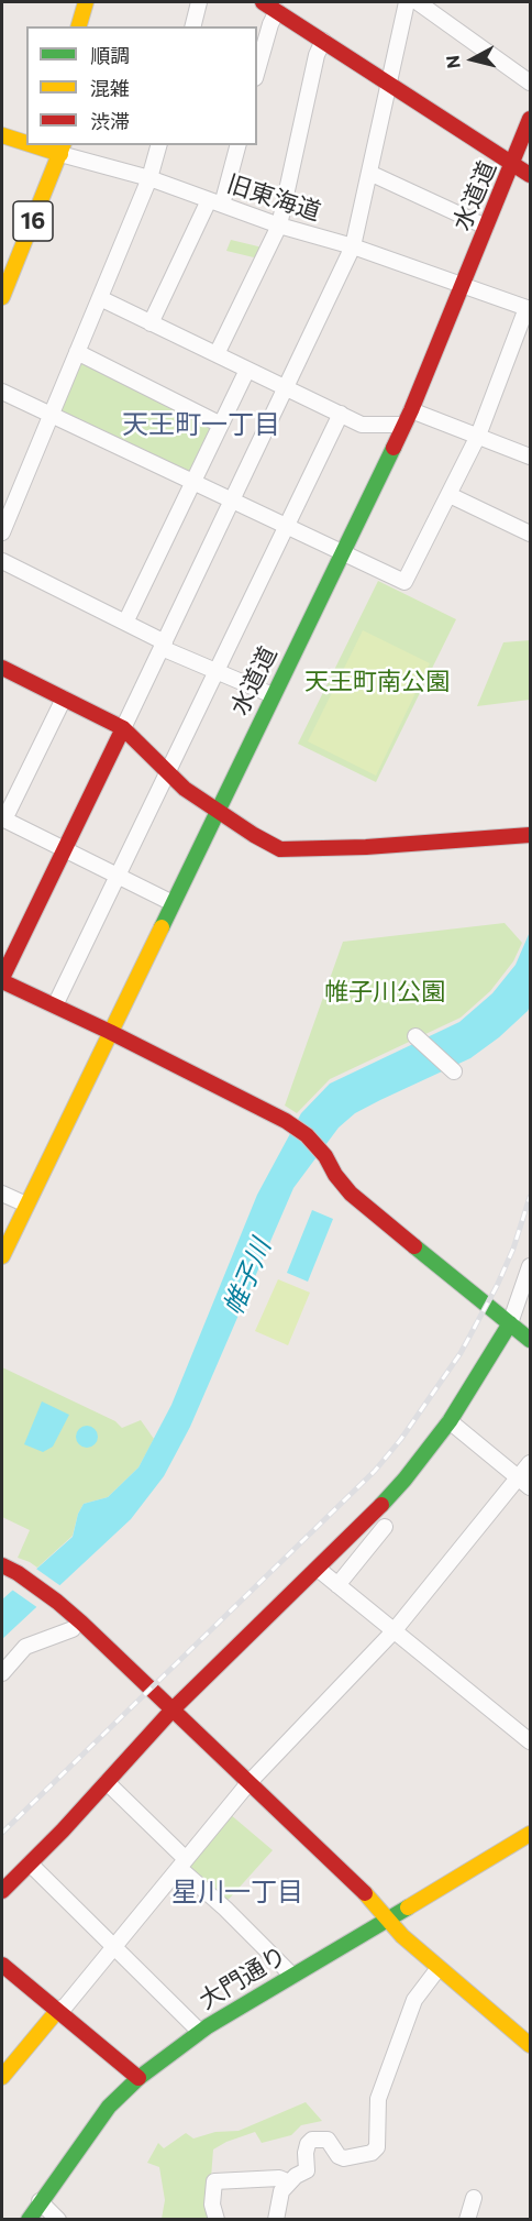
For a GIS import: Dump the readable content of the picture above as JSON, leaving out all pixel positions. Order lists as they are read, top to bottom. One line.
{"streets":{"main road":["水道道","旧東海道","16","大門通り"]},"crossings":[["水道道","旧東海道"],["旧東海道","16"]],"districts":["天王町一丁目","星川一丁目"],"water":["帷子川"],"parks":["天王町南公園","帷子川公園"],"legend":["順調","混雑","渋滞"],"north":"left"}
